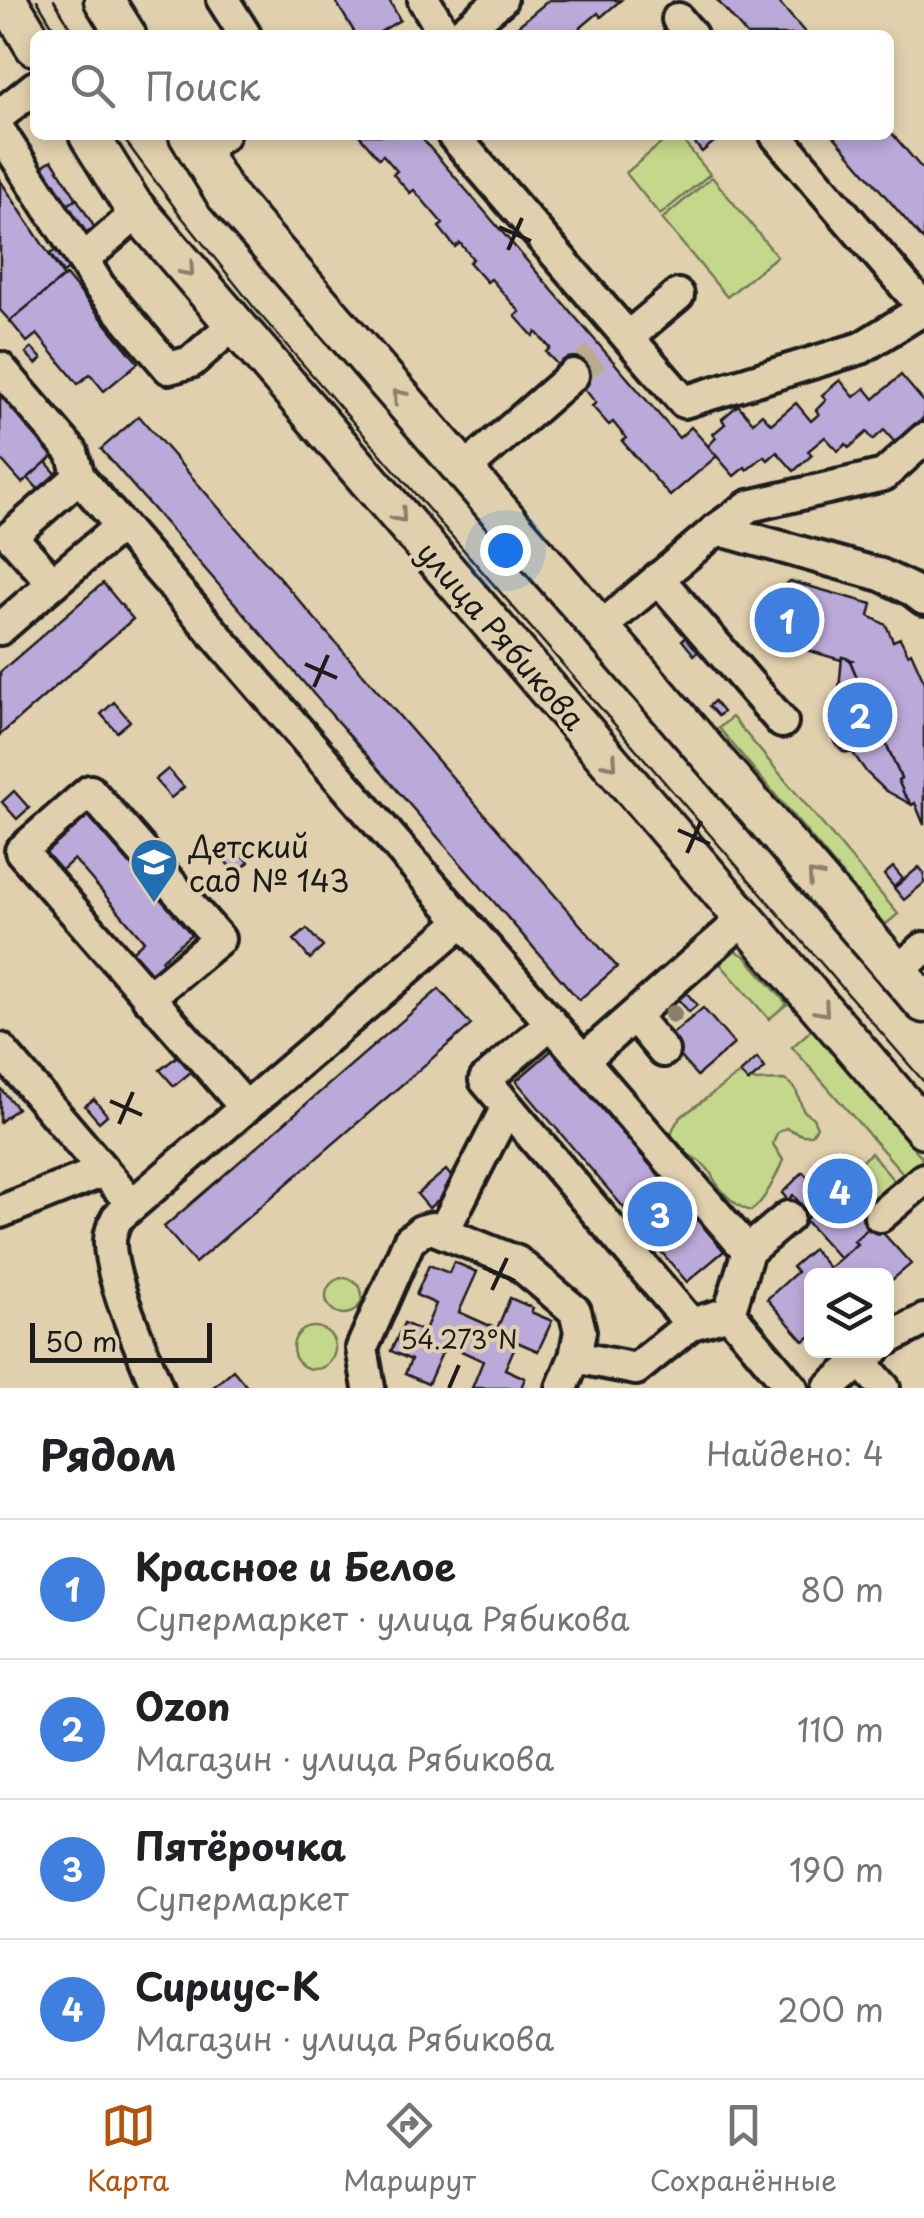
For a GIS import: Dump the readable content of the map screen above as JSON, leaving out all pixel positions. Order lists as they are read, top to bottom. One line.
{"streets":{"main road":["улица Рябикова"]},"places":{"school or university":["Детский сад № 143"]},"scale_bar":"50 m","page":{"search":"Поиск","pins":["1","2","4","3"],"scale":"50 m","heading":["Рядом","Найдено: 4"],"list":[{"mark":"1","name":"Красное и Белое","note":"Супермаркет · улица Рябикова","value":"80 m"},{"mark":"2","name":"Ozon","note":"Магазин · улица Рябикова","value":"110 m"},{"mark":"3","name":"Пятёрочка","note":"Супермаркет","value":"190 m"},{"mark":"4","name":"Сириус-К","note":"Магазин · улица Рябикова","value":"200 m"}],"nav":["Карта","Маршрут","Сохранённые"]},"coordinates":["54.273°N"]}
